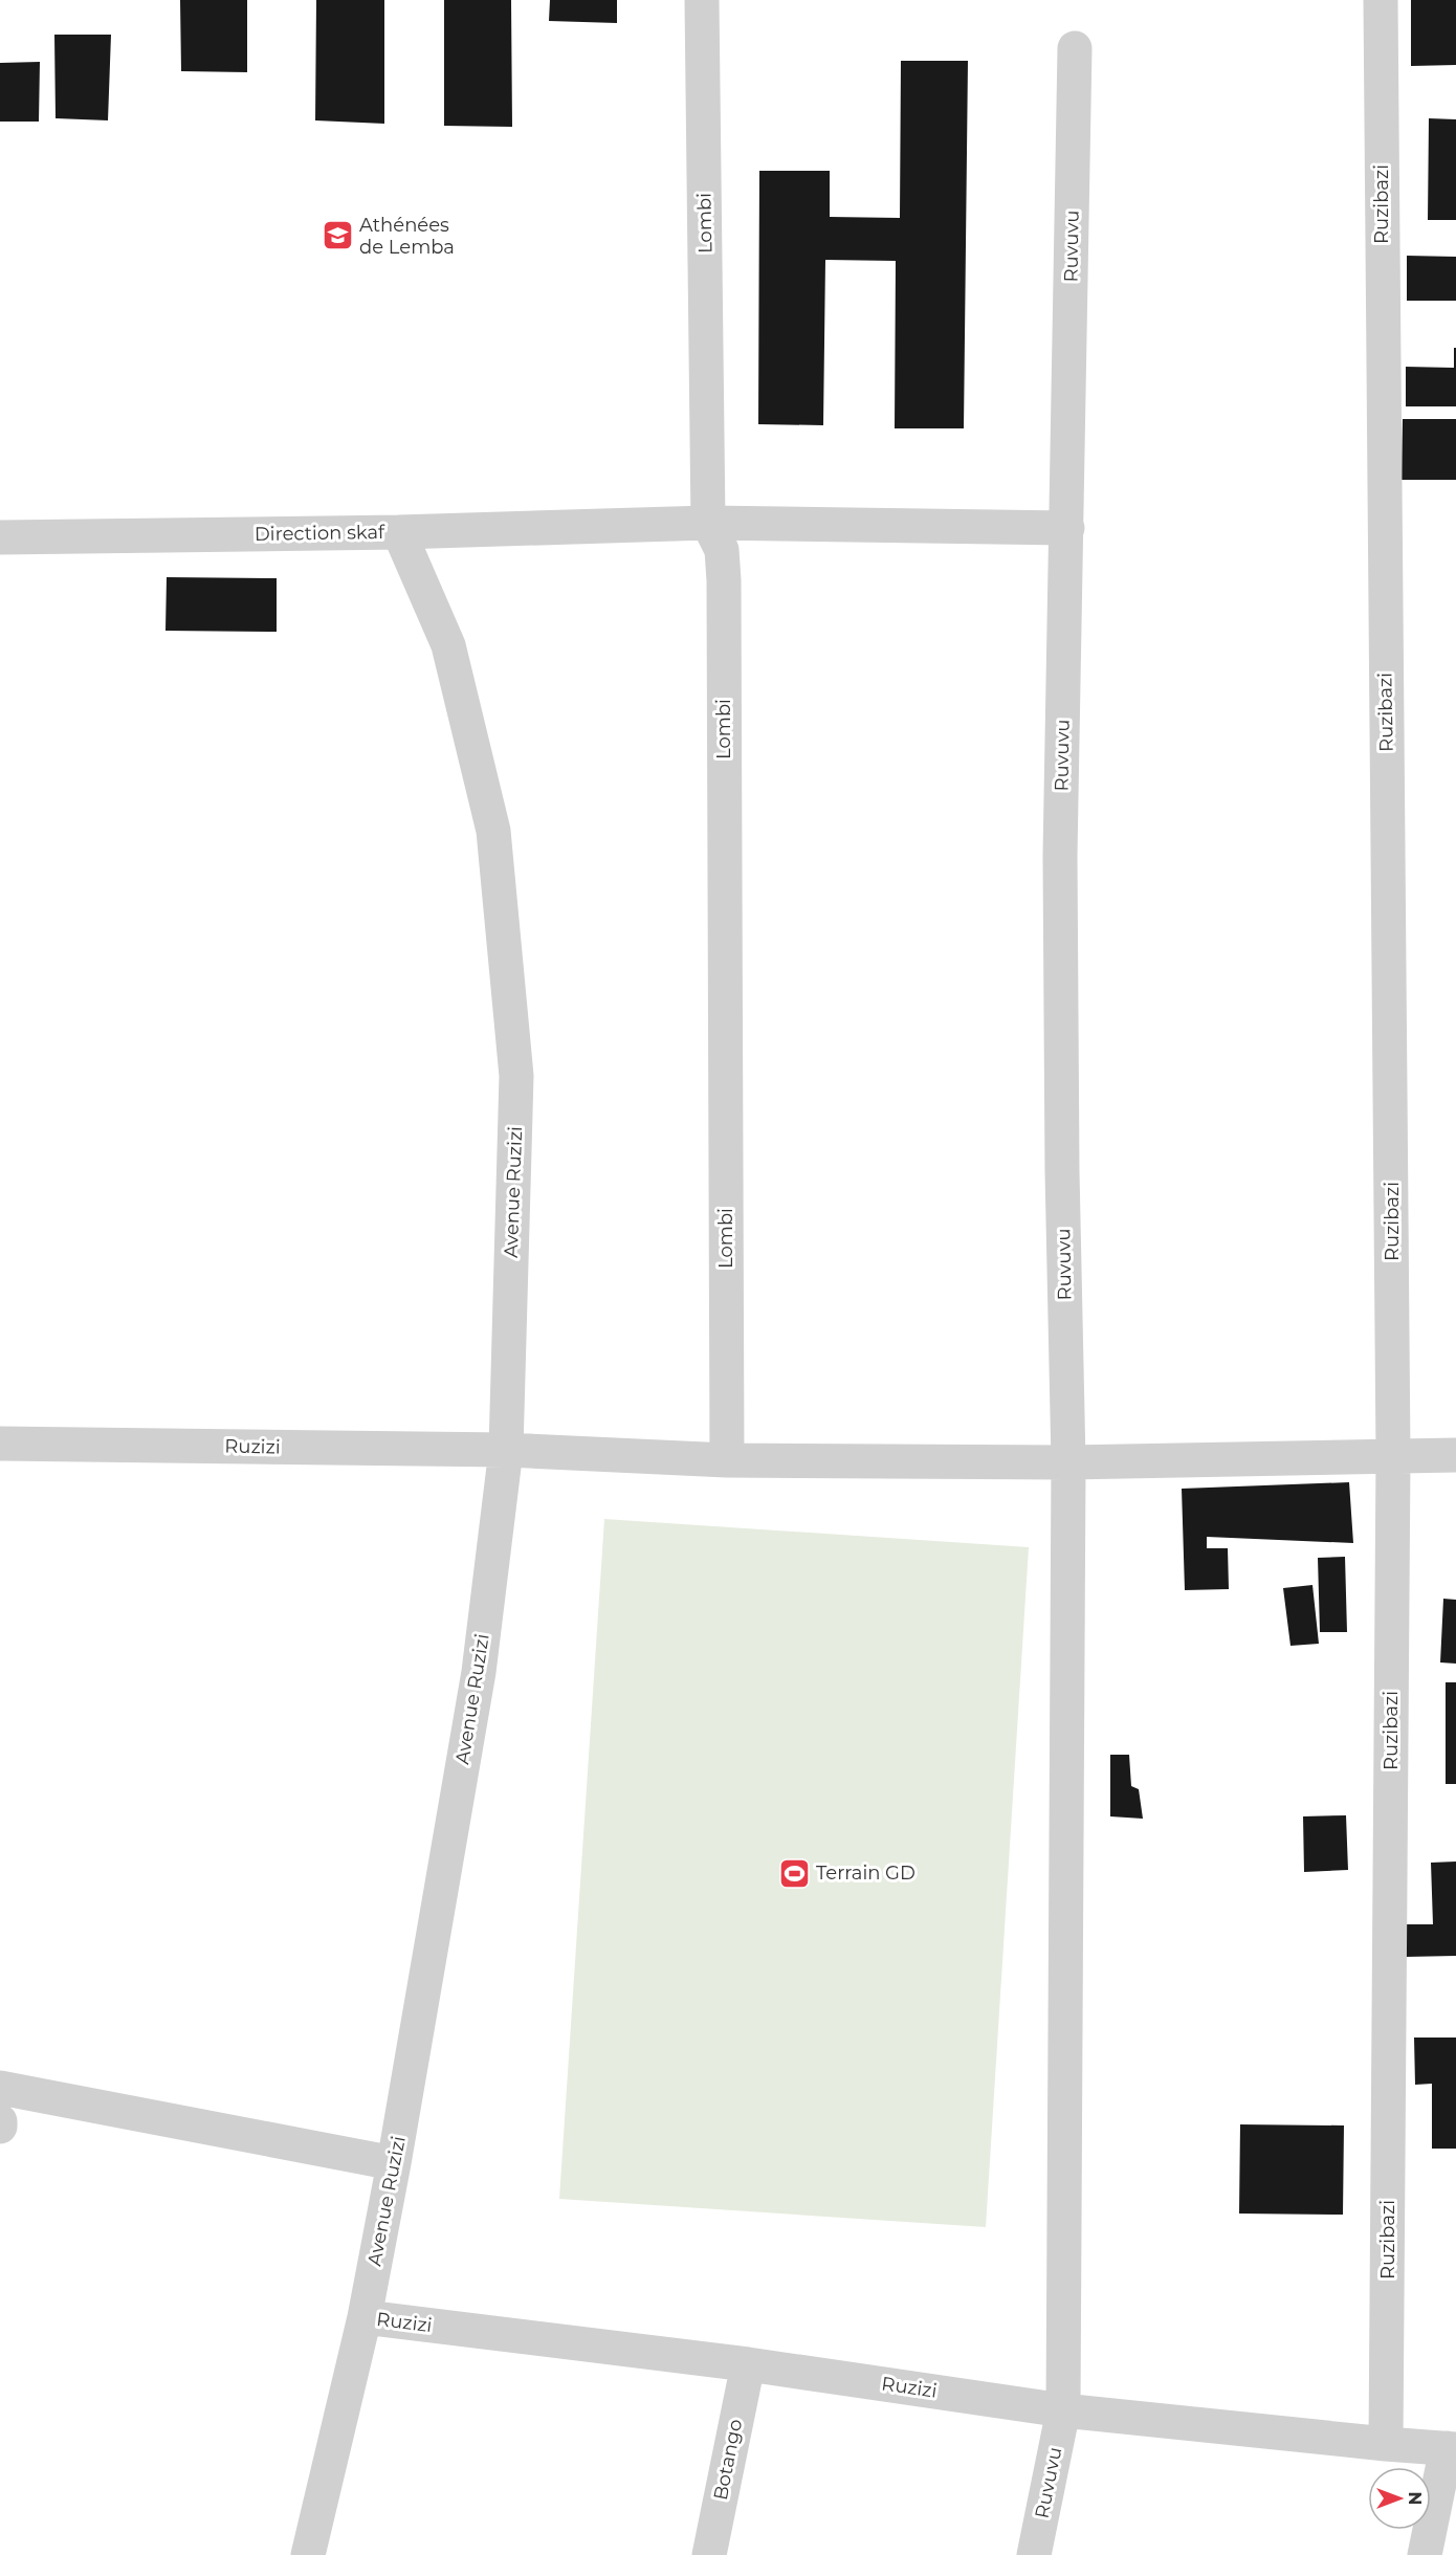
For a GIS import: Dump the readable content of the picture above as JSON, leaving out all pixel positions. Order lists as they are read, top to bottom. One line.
{"streets":{"street":["Ruzibazi","Lombi","Ruvuvu","Direction skaf","Avenue Ruzizi","Ruzizi","Botango"]},"crossings":[["Ruzibazi","Ruzizi"],["Lombi","Ruzizi"],["Ruvuvu","Ruzizi"],["Direction skaf","Avenue Ruzizi"],["Avenue Ruzizi","Ruzizi"],["Ruzizi","Botango"]],"places":{"school or university":["Athénées de Lemba"],"sports":["Terrain GD"]},"north":"right"}
